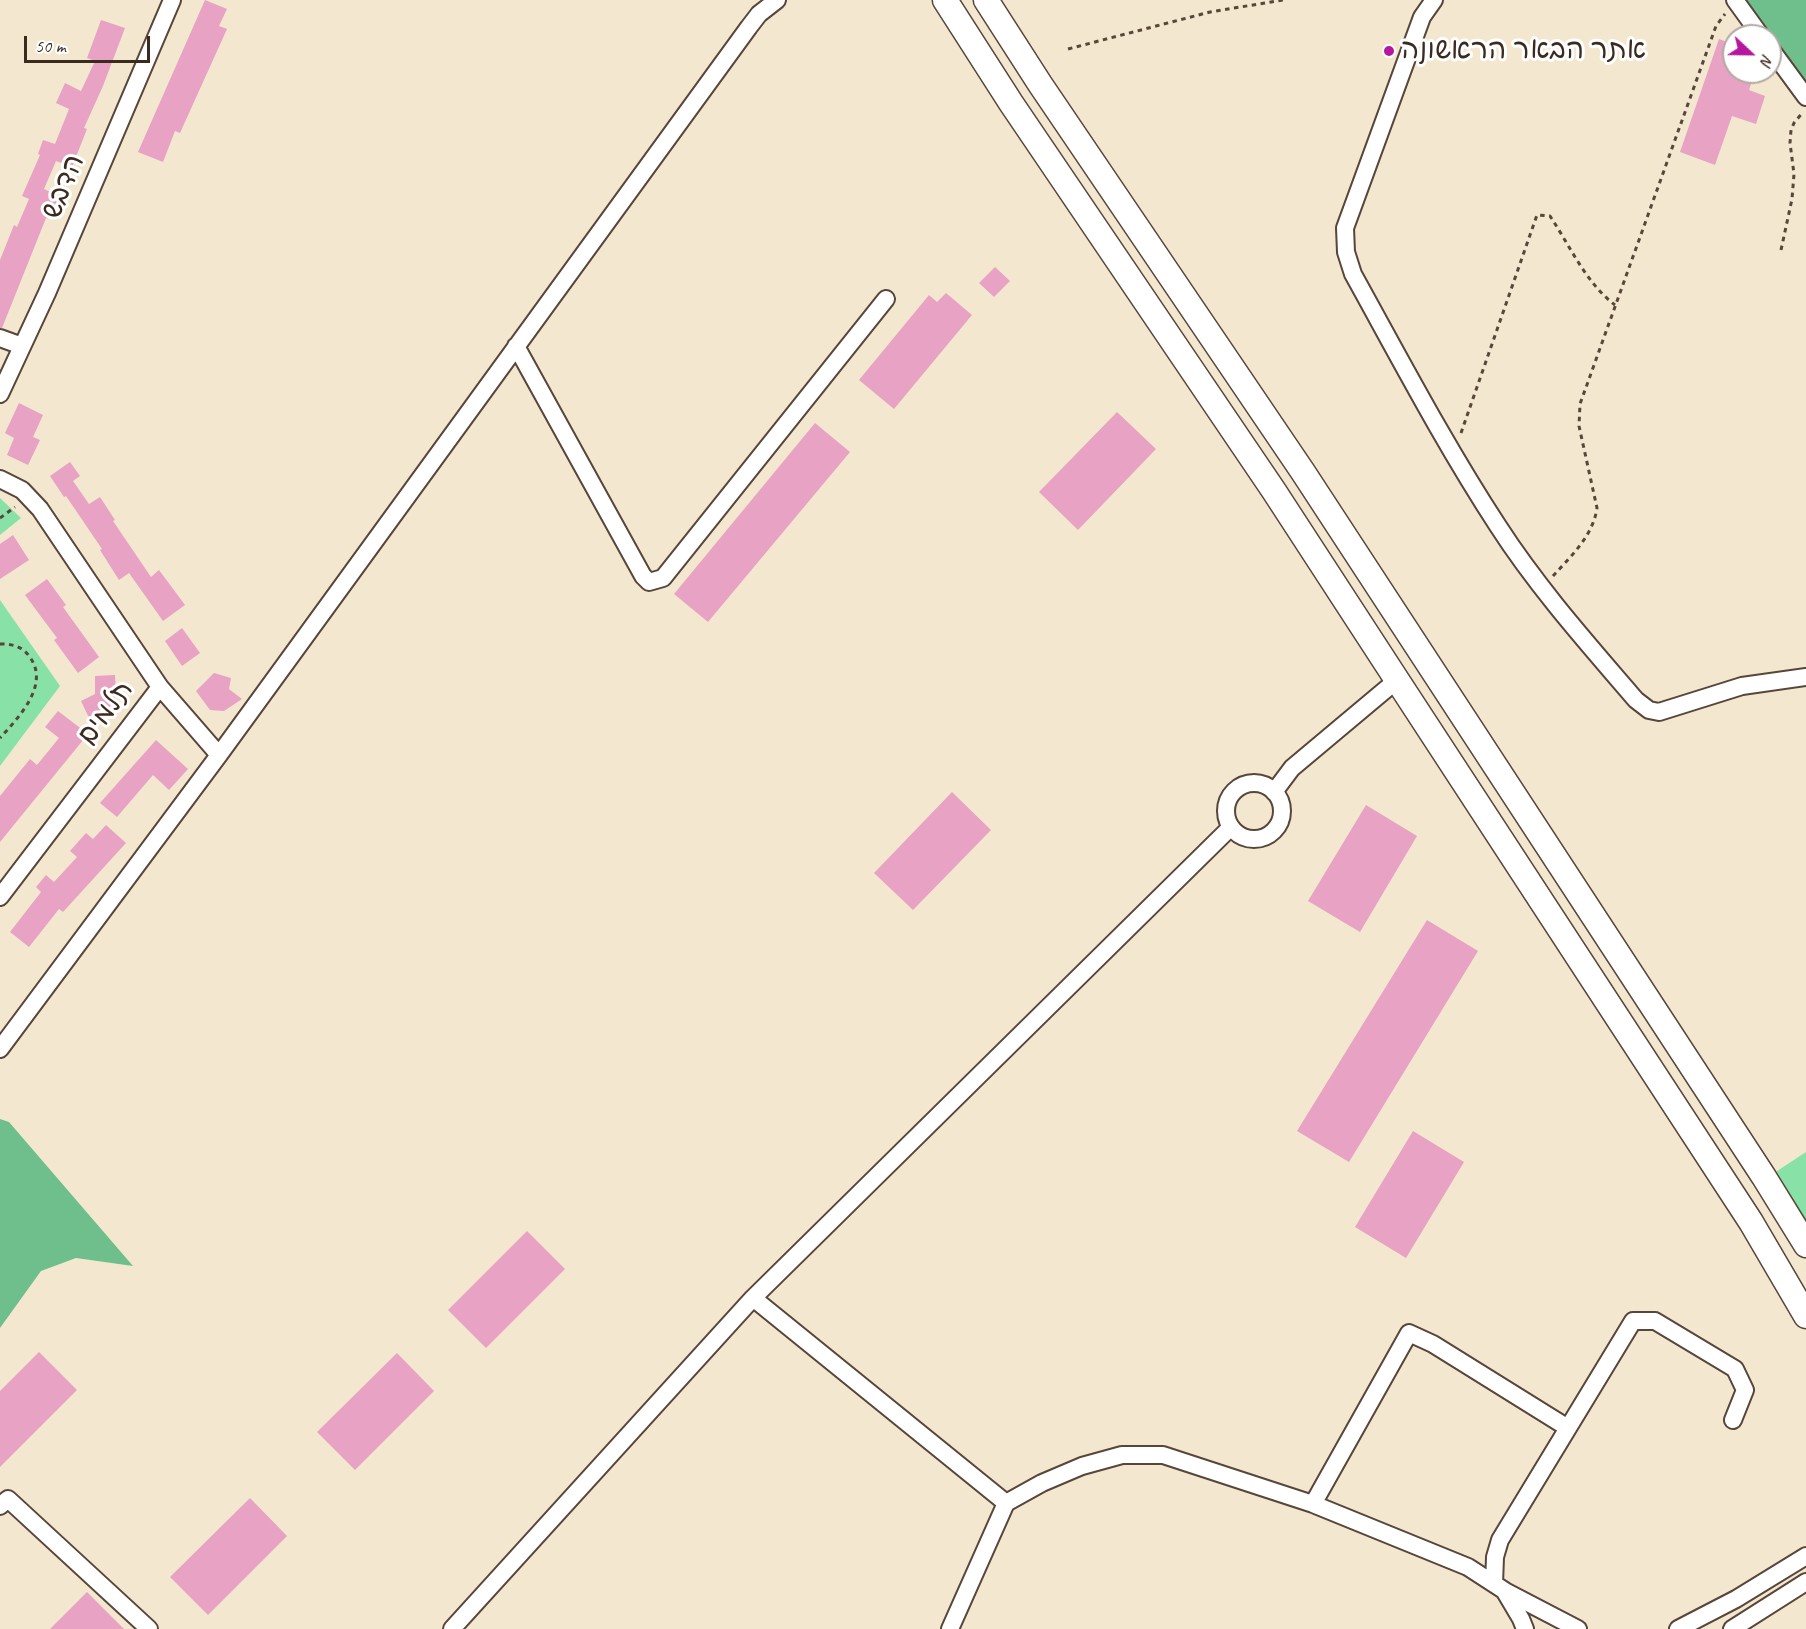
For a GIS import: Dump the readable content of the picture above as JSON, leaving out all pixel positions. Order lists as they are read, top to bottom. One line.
{"streets":{"street":["הדבש","תלמים"]},"places":["אתר הבאר הראשונה"],"scale_bar":"50 m","north":"right"}
